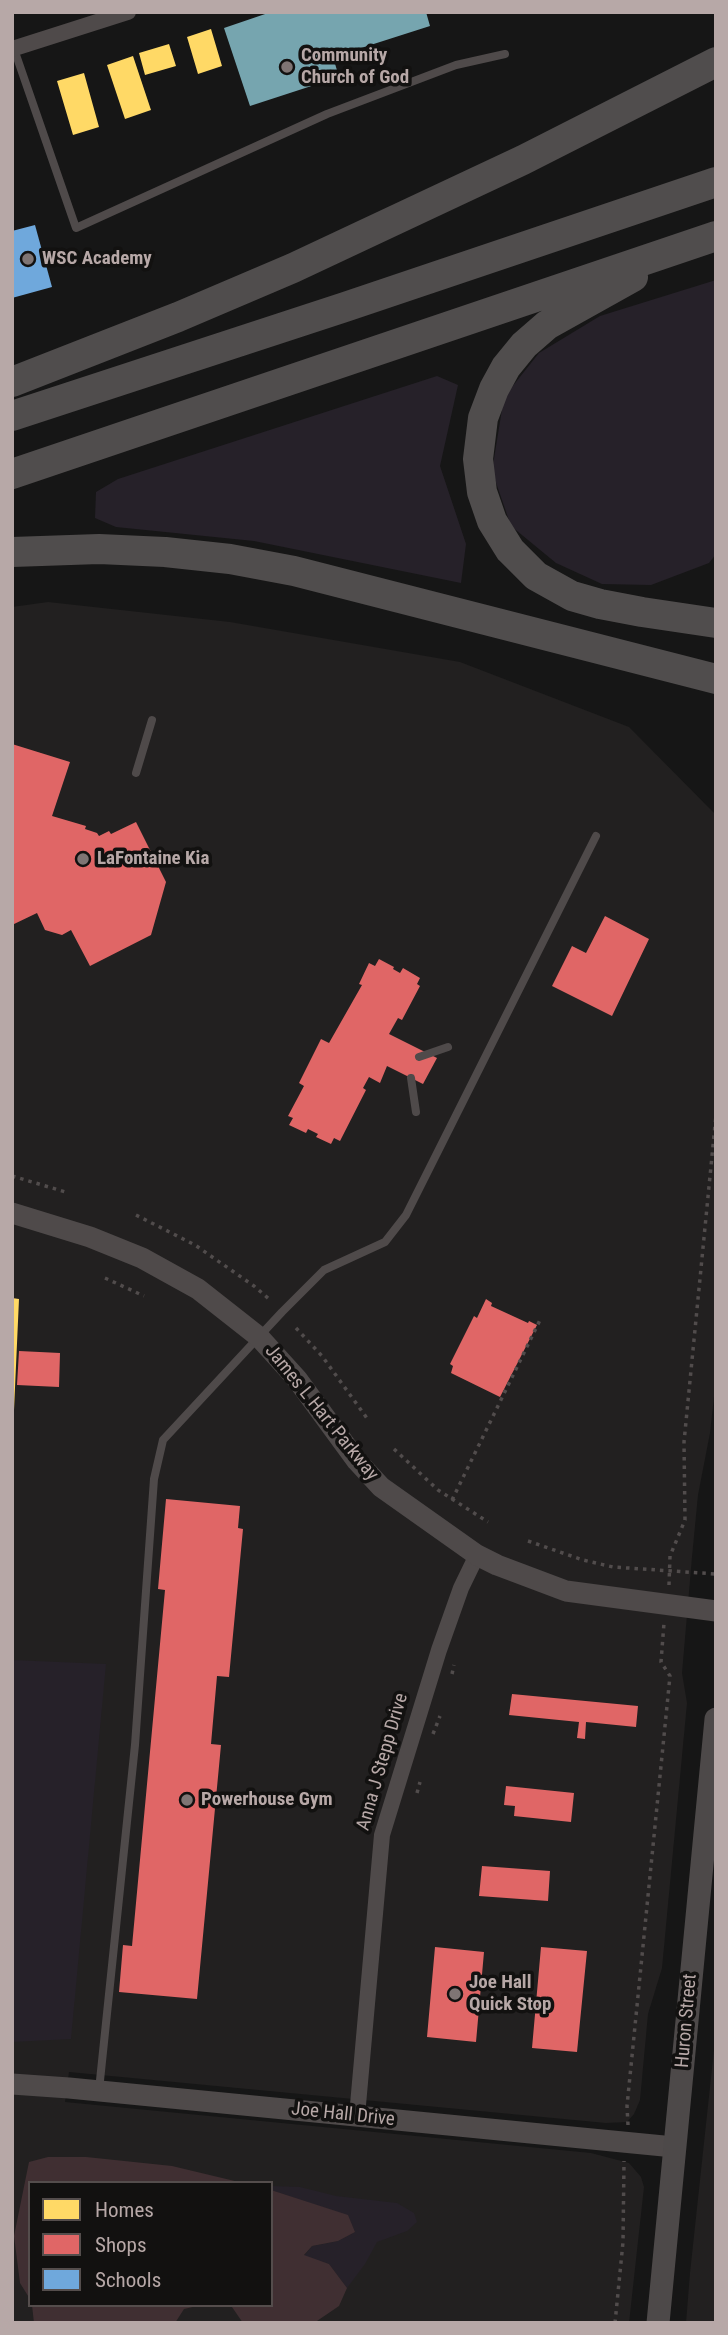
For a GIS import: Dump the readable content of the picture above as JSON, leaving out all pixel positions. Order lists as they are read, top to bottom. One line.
{"streets":{"main road":["Huron Street"],"street":["James L Hart Parkway","Anna J Stepp Drive","Joe Hall Drive"]},"crossings":[["James L Hart Parkway","Anna J Stepp Drive"],["Anna J Stepp Drive","Joe Hall Drive"],["Huron Street","Joe Hall Drive"]],"places":["Community Church of God","WSC Academy","LaFontaine Kia","Powerhouse Gym","Joe Hall Quick Stop"],"legend":["Homes","Shops","Schools"]}
